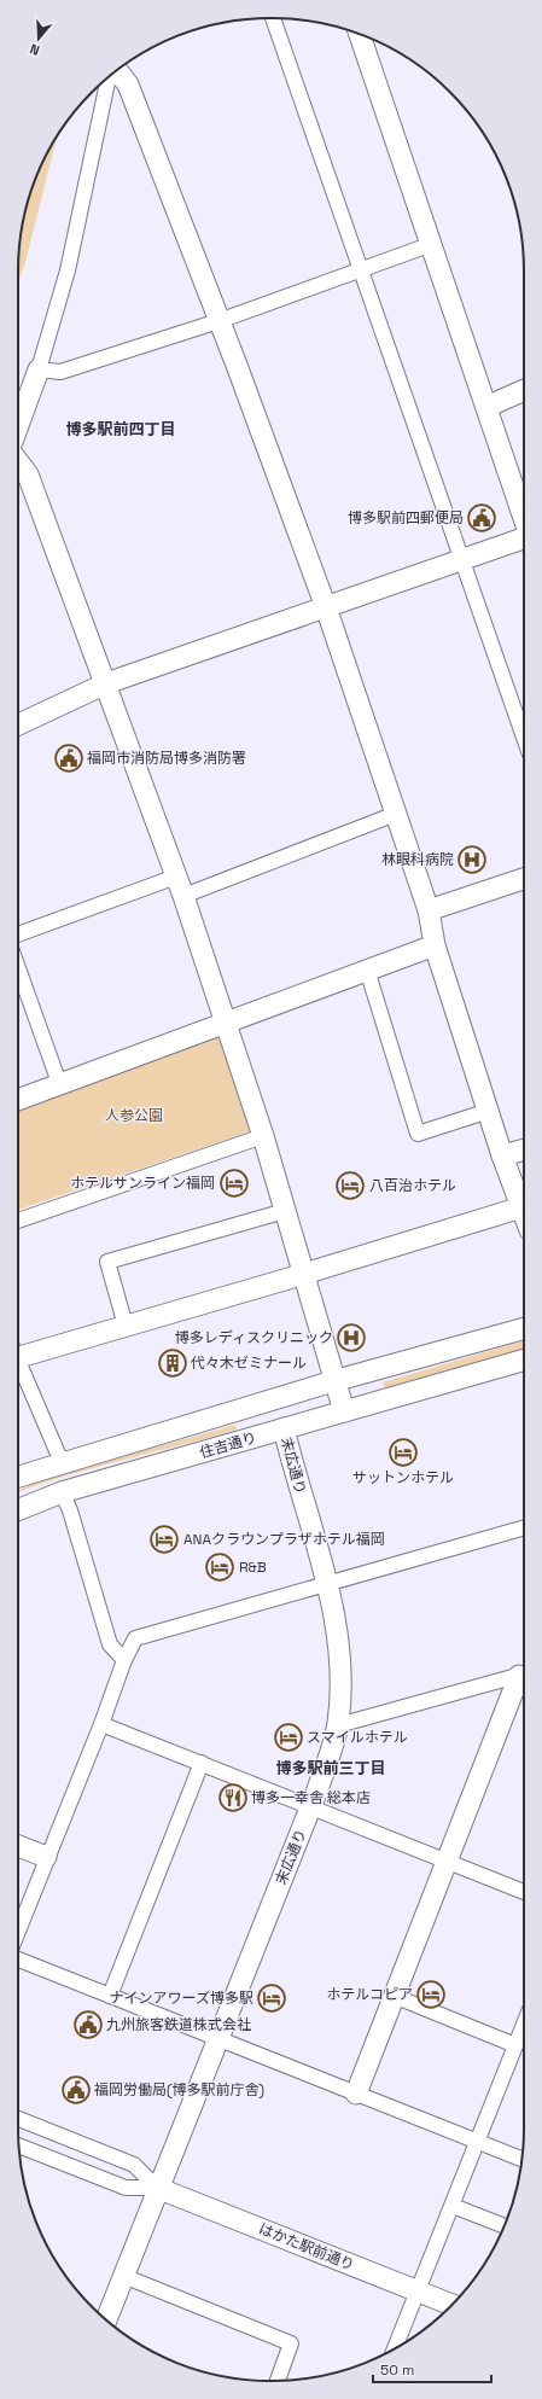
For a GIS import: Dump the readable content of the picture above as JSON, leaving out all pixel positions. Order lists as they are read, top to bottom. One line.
{"streets":{"street":["住吉通り","末広通り","はかた駅前通り"]},"crossings":[["住吉通り","末広通り"],["末広通り","はかた駅前通り"]],"districts":["博多駅前四丁目","博多駅前三丁目"],"parks":["人参公園"],"places":{"public building":["博多駅前四郵便局","福岡市消防局博多消防署","九州旅客鉄道株式会社","福岡労働局(博多駅前庁舎)"],"hospital":["林眼科病院","博多レディスクリニック"],"hotel":["ホテルサンライン福岡","八百治ホテル","サットンホテル","ANAクラウンプラザホテル福岡","R&B","スマイルホテル","ホテルコピア","ナインアワーズ博多駅"],"building":["代々木ゼミナール"],"restaurant":["博多一幸舎 総本店"]},"scale_bar":"50 m","north":"bottom"}
